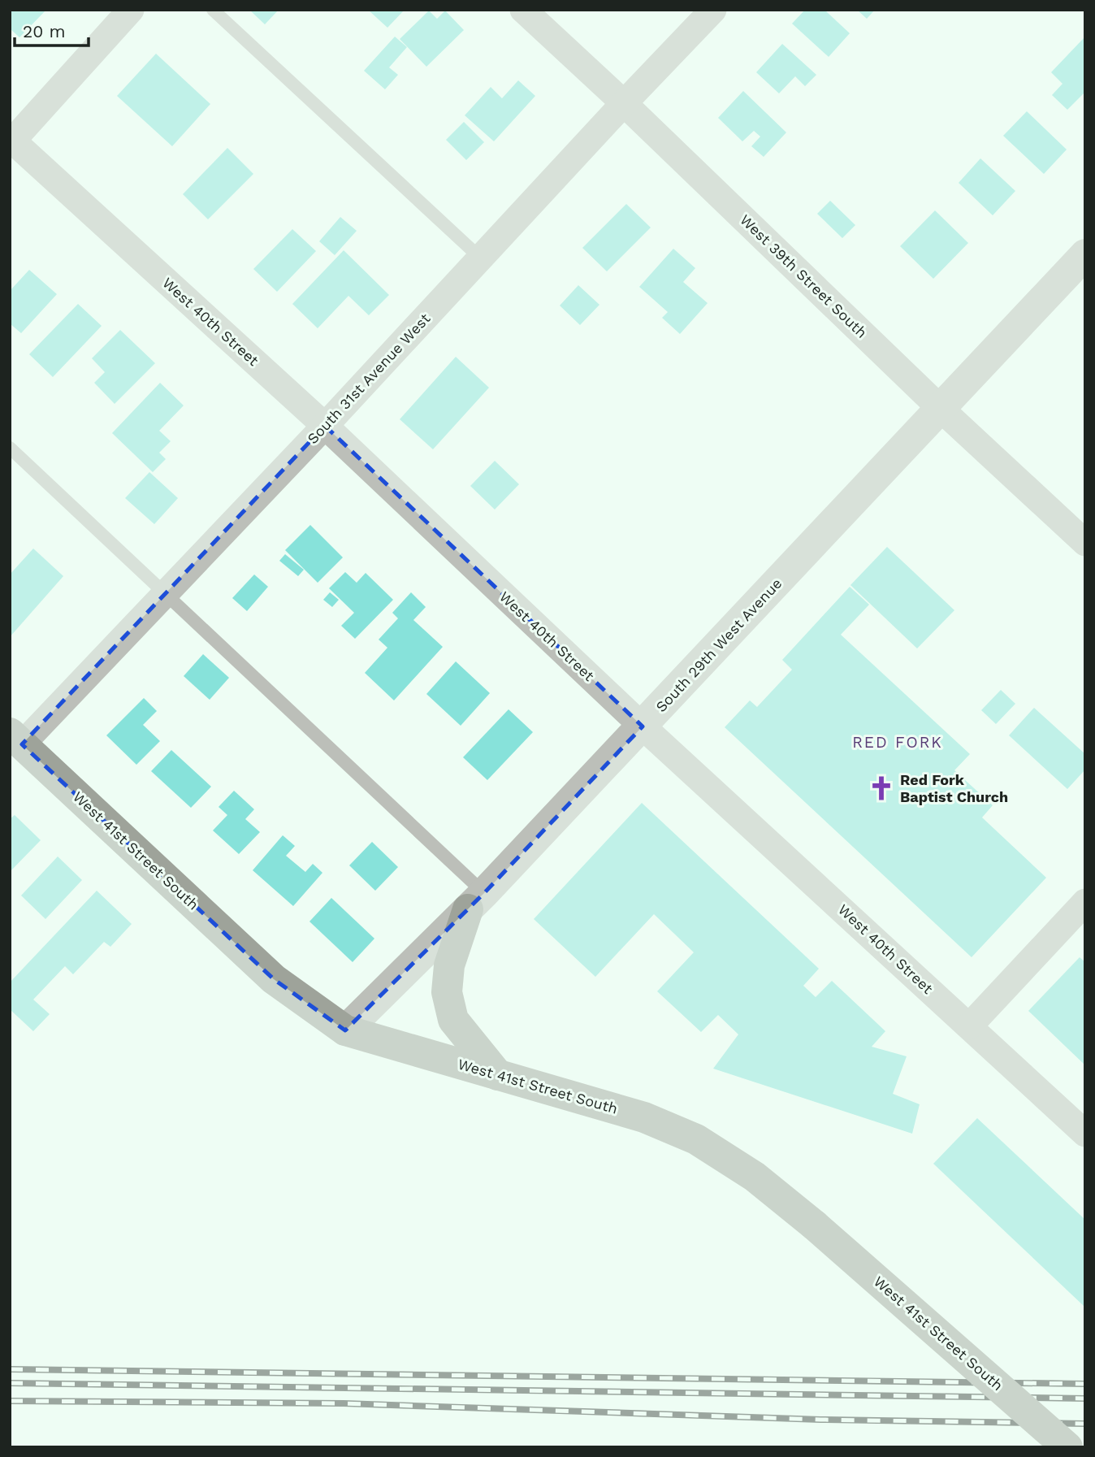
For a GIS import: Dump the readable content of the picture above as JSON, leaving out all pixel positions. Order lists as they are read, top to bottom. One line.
{"streets":{"main road":["West 41st Street South"],"street":["West 39th Street South","West 40th Street","South 31st Avenue West","South 29th West Avenue"]},"crossings":[["West 39th Street South","South 31st Avenue West"],["West 39th Street South","South 29th West Avenue"],["West 40th Street","South 31st Avenue West"],["West 40th Street","South 29th West Avenue"],["South 31st Avenue West","West 41st Street South"],["South 29th West Avenue","West 41st Street South"]],"districts":["RED FORK"],"places":{"church":["Red Fork Baptist Church"]},"scale_bar":"20 m"}
